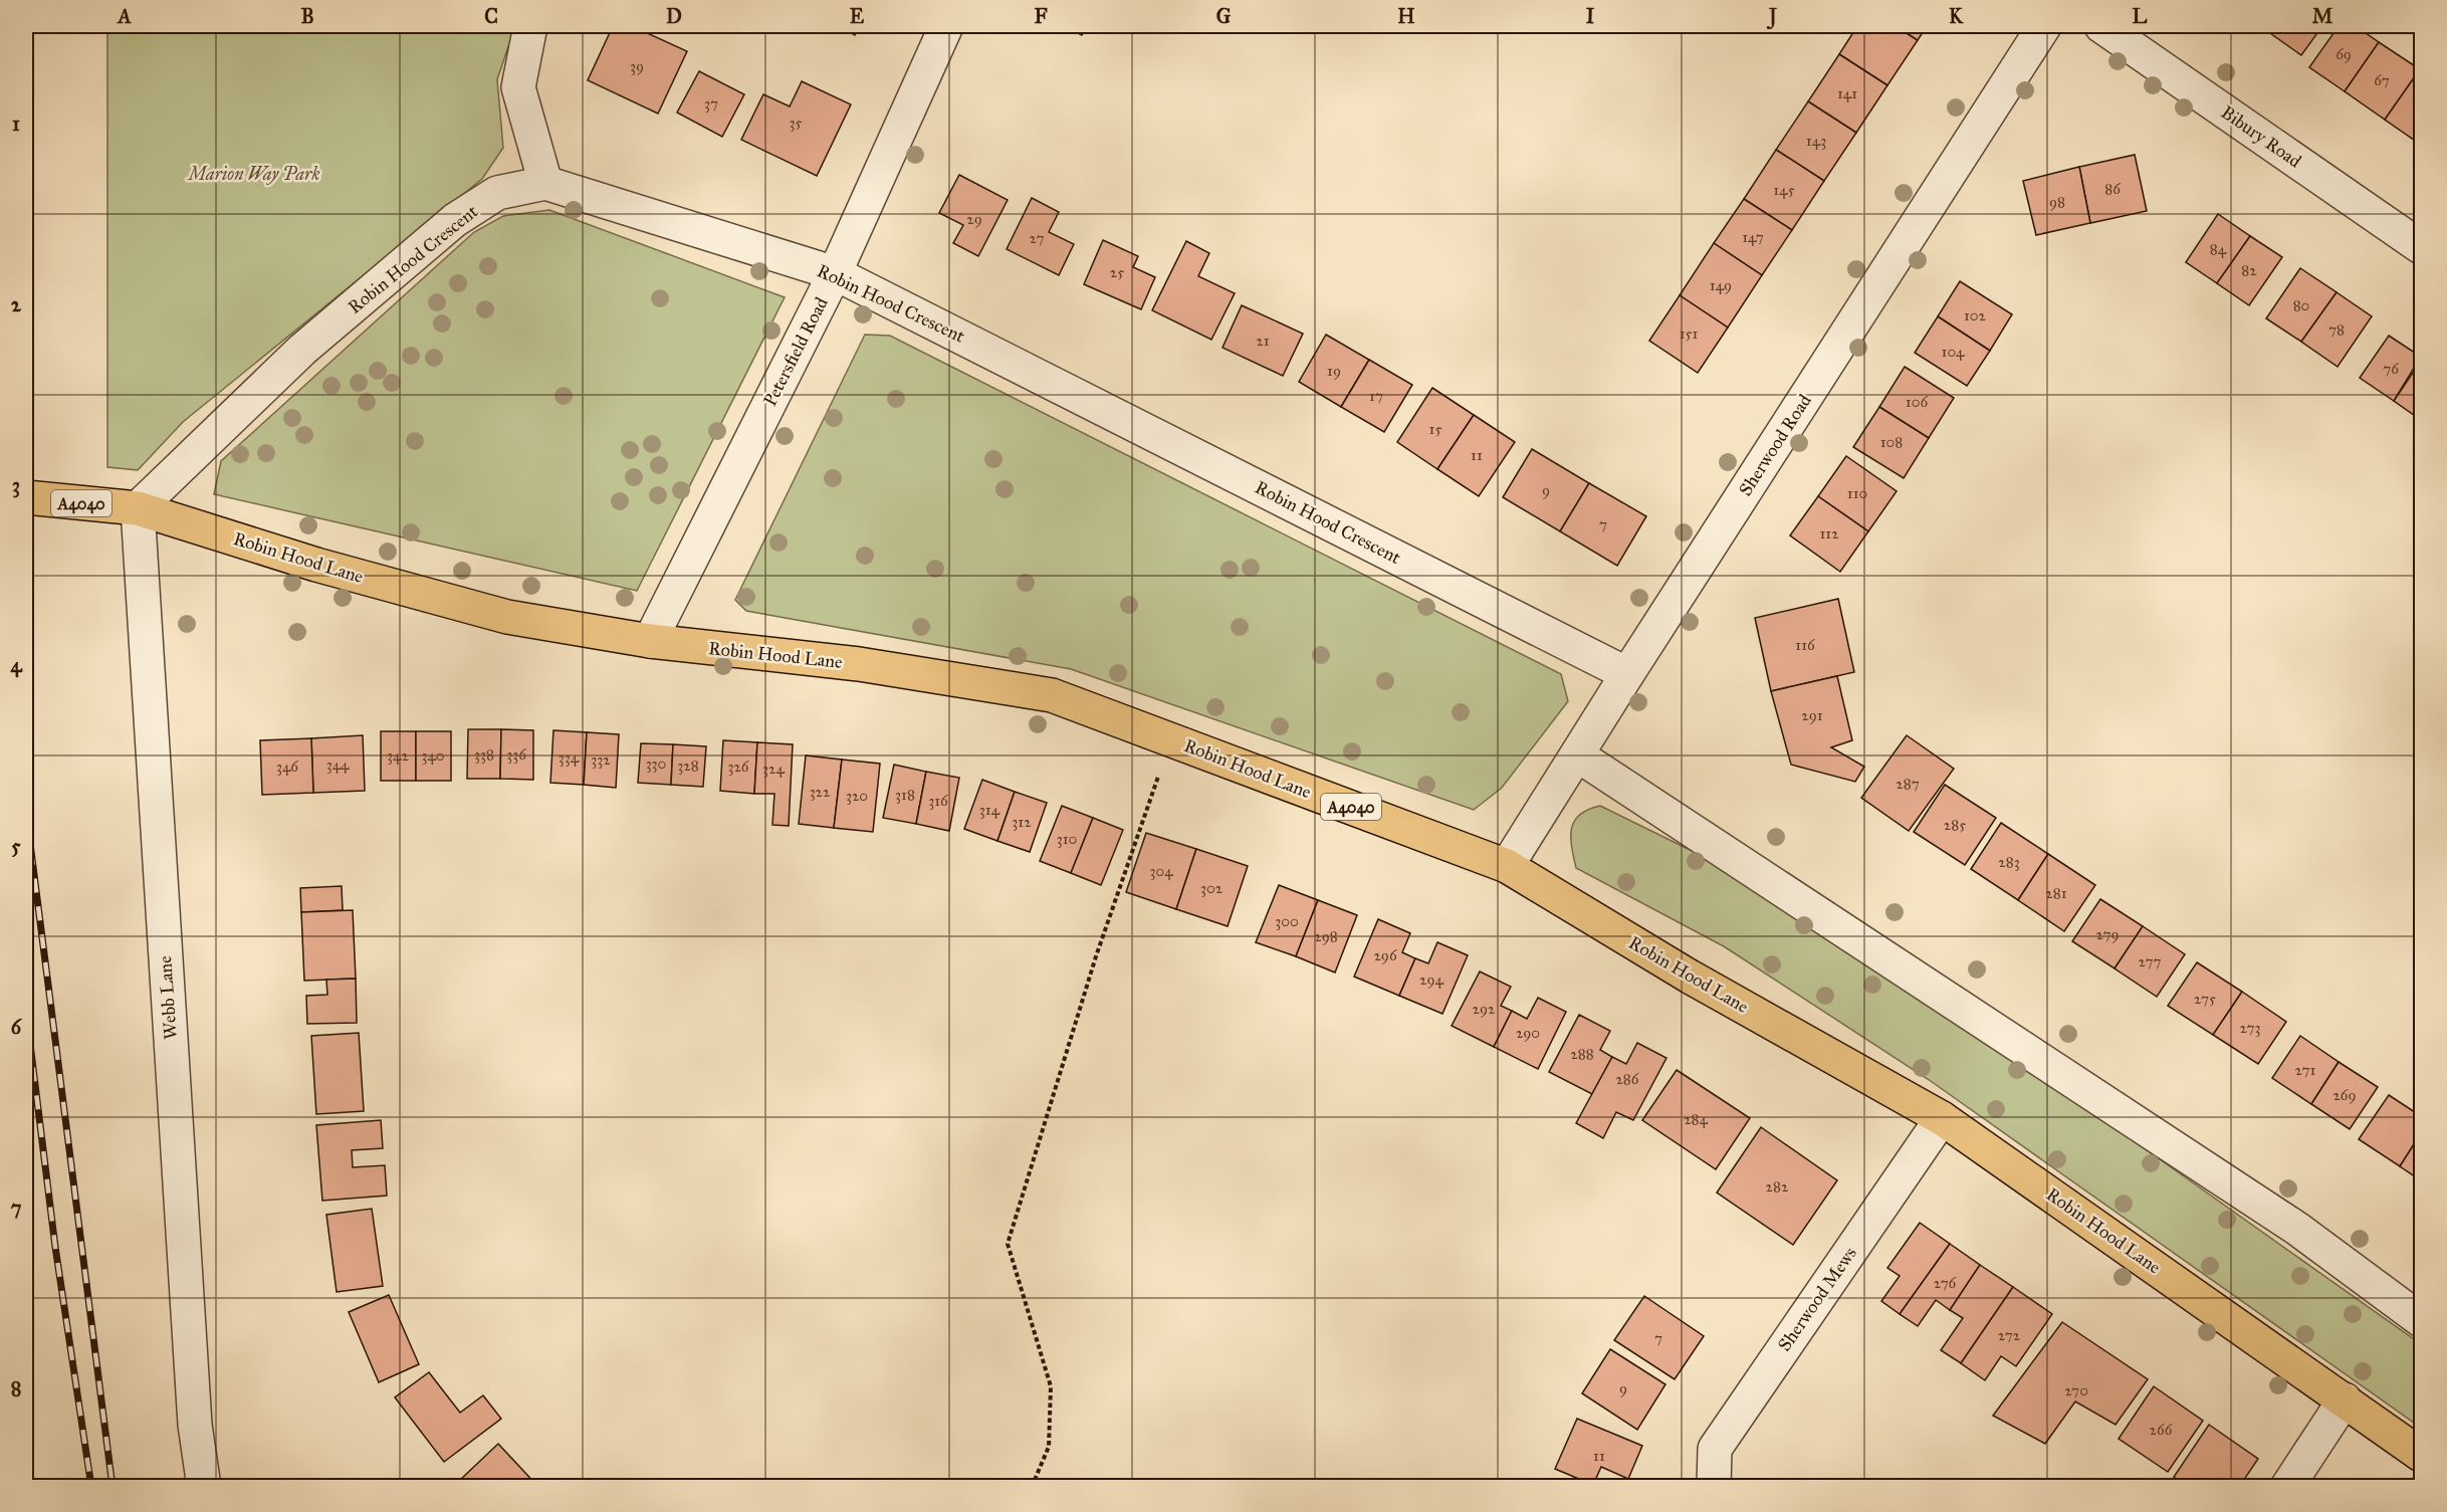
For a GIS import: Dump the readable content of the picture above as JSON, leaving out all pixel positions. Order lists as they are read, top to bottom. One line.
{"streets":{"main road":["A4040","Robin Hood Lane"],"street":["Bibury Road","Robin Hood Crescent","Petersfield Road","Sherwood Road","Webb Lane","Sherwood Mews"]},"crossings":[["Robin Hood Crescent","Petersfield Road"],["Robin Hood Crescent","Sherwood Road"],["Robin Hood Crescent","Robin Hood Lane"],["Robin Hood Crescent","Webb Lane"],["Petersfield Road","Robin Hood Lane"],["Sherwood Road","Robin Hood Lane"],["Robin Hood Lane","Webb Lane"],["Robin Hood Lane","Sherwood Mews"]],"parks":["Marion Way Park"],"house_numbers":["69","39","67","141","37","35","143","86","145","98","29","147","27","84","82","25","149","80","102","78","151","21","104","76","19","17","106","15","108","11","9","110","7","112","116","291","338","336","342","340","334","332","330","344","328","346","326","324","287","322","318","320","316","314","312","285","310","283","304","302","281","300","279","298","296","277","294","275","292","273","290","288","271","286","269","284","282","276","272","7","9","270","266","11"],"grid":{"columns":["A","B","C","D","E","F","G","H","I","J","K","L","M"],"rows":["1","2","3","4","5","6","7","8"]}}
